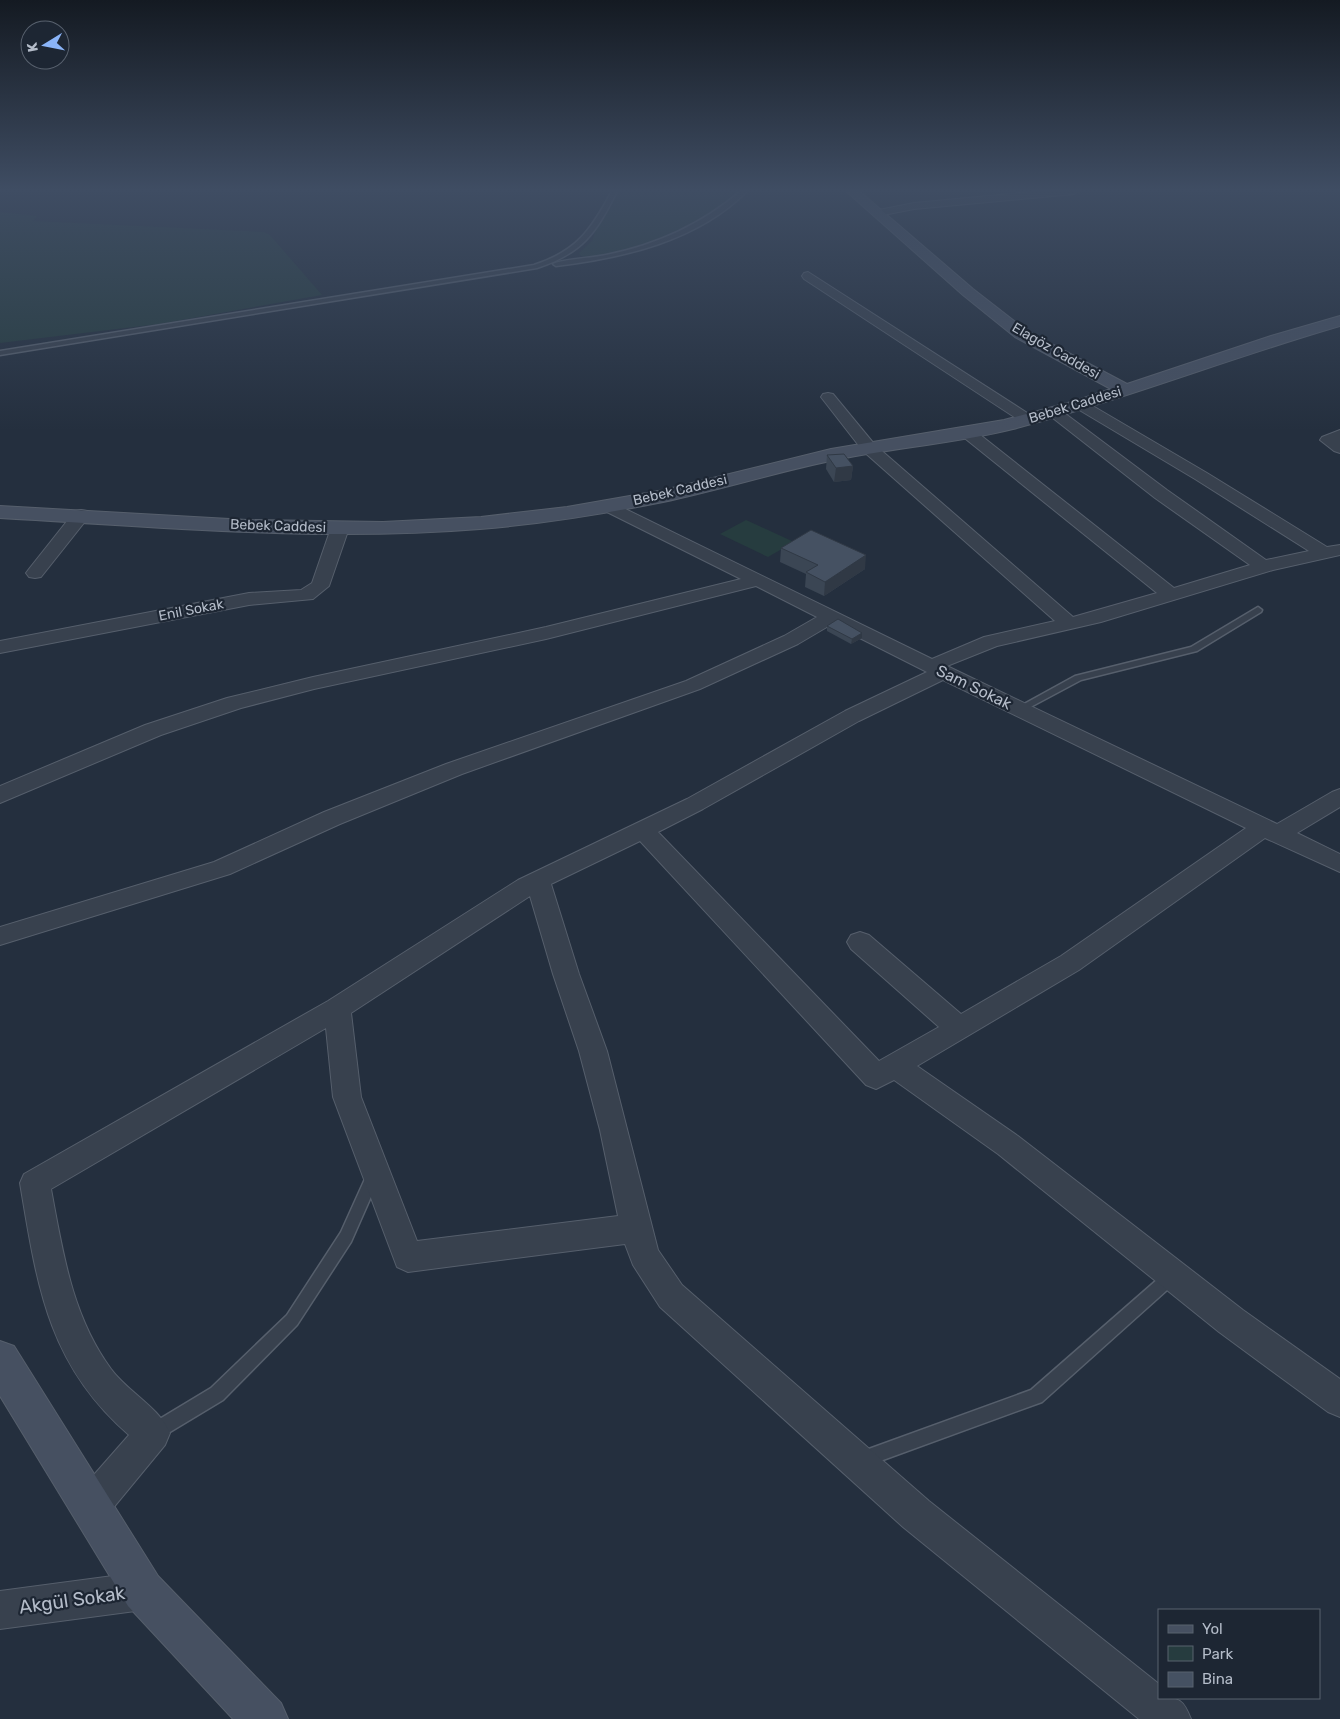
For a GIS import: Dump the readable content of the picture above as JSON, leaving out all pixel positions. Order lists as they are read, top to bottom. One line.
{"streets":{"street":["Elagöz Caddesi","Bebek Caddesi","Enil Sokak","Sam Sokak","Akgül Sokak"]},"crossings":[["Elagöz Caddesi","Bebek Caddesi"],["Bebek Caddesi","Enil Sokak"],["Bebek Caddesi","Sam Sokak"]],"legend":["Yol","Park","Bina"],"north":"left"}
